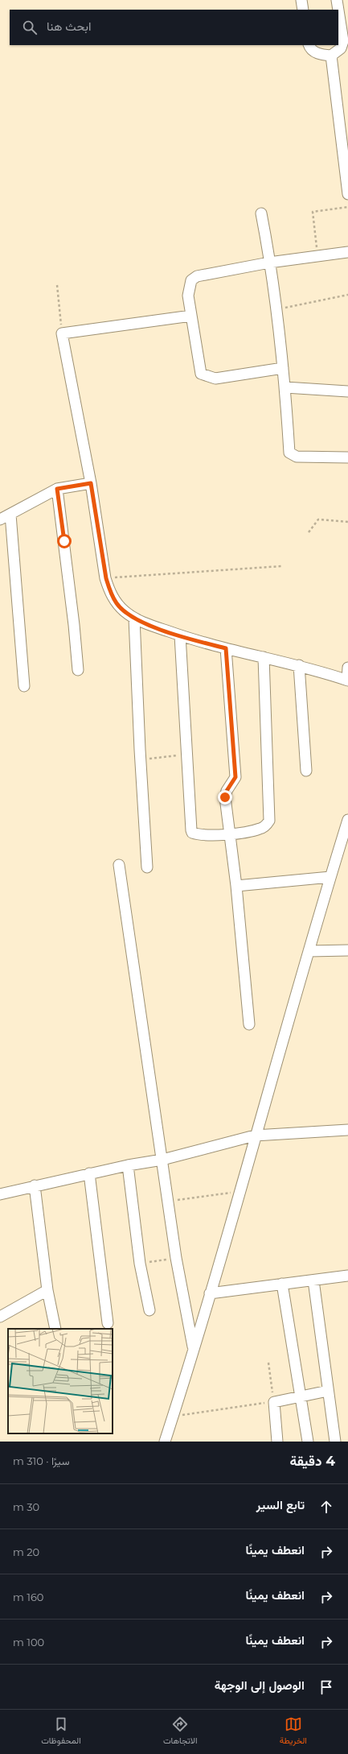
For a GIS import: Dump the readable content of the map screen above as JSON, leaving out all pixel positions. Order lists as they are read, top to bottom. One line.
{"page":{"search":"ابحث هنا","heading":["4 دقيقة","سيرًا · 310 m"],"list":[["تابع السير","30 m"],["انعطف يمينًا","20 m"],["انعطف يمينًا","160 m"],["انعطف يمينًا","100 m"],"الوصول إلى الوجهة"],"nav":["الخريطة","الاتجاهات","المحفوظات"]}}
